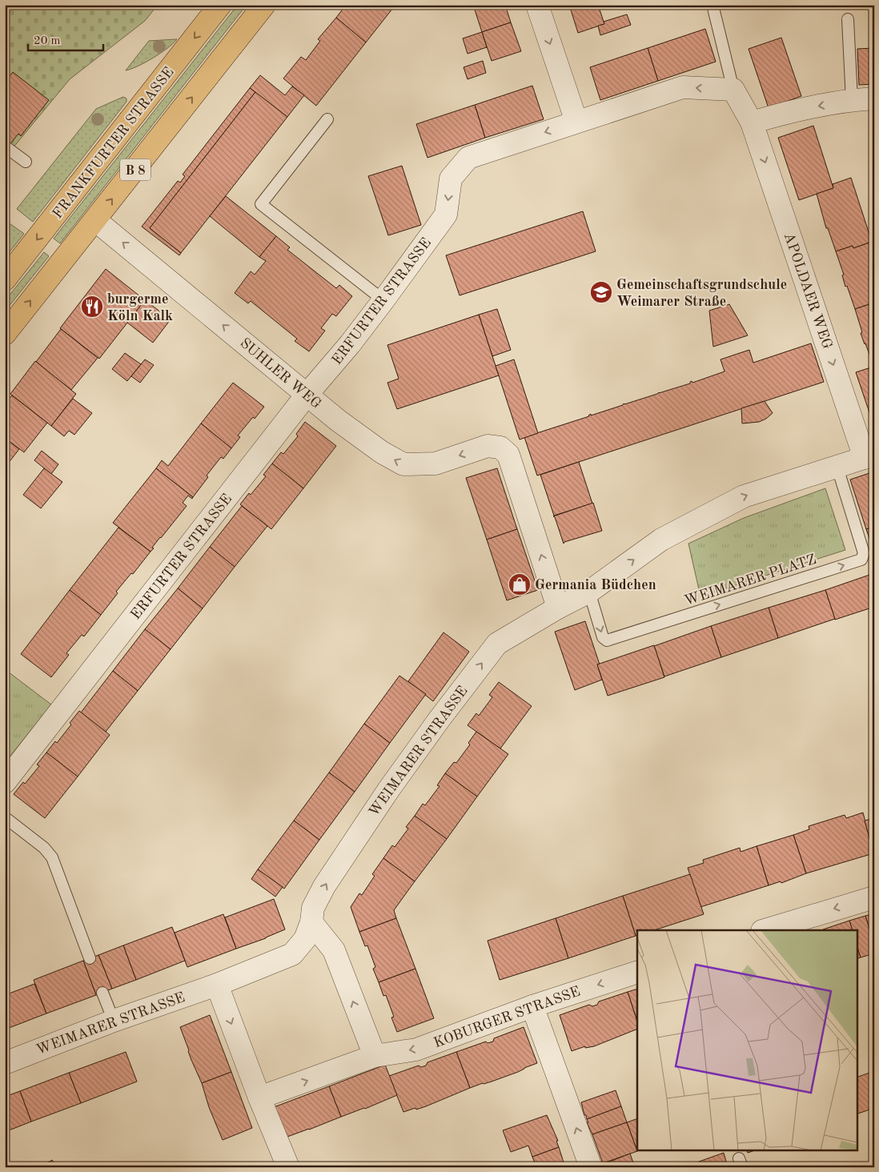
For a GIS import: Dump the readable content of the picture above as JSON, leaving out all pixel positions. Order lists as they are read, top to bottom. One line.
{"streets":{"main road":["FRANKFURTER STRASSE","B 8"],"street":["APOLDAER WEG","ERFURTER STRASSE","SUHLER WEG","WEIMARER STRASSE","KOBURGER STRASSE"],"lane":["WEIMARER PLATZ"]},"crossings":[["B 8","SUHLER WEG"],["APOLDAER WEG","WEIMARER STRASSE"],["ERFURTER STRASSE","SUHLER WEG"],["SUHLER WEG","WEIMARER STRASSE"],["WEIMARER PLATZ","WEIMARER STRASSE"]],"one_way":["APOLDAER WEG","ERFURTER STRASSE","SUHLER WEG","WEIMARER STRASSE"],"places":{"school or university":["Gemeinschaftsgrundschule Weimarer Straße"],"restaurant":["burgerme Köln Kalk"],"shop":["Germania Büdchen"]},"scale_bar":"20 m"}
